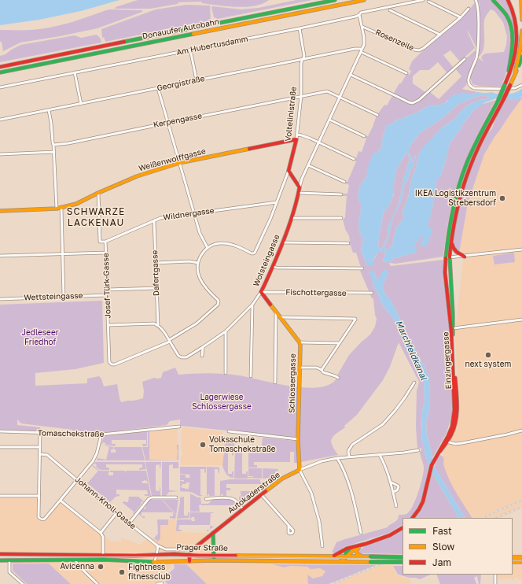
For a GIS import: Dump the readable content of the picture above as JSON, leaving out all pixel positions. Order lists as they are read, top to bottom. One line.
{"streets":{"main road":["Donauufer Autobahn","Voltelinistraße","Weißenwolffgasse","Wolsteingasse","Einzingergasse","Schlossergasse","Autokaderstraße","Prager Straße"],"street":["Rosenzeile","Am Hubertusdamm","Georgistraße","Kerpengasse","Wildnergasse","Dafertgasse","Josef-Türk-Gasse","Fischottergasse","Wettsteingasse","Tomaschekstraße","Johann-Knoll-Gasse"]},"crossings":[["Am Hubertusdamm","Voltelinistraße"],["Georgistraße","Voltelinistraße"],["Voltelinistraße","Kerpengasse"],["Voltelinistraße","Weißenwolffgasse"],["Voltelinistraße","Wildnergasse"],["Weißenwolffgasse","Josef-Türk-Gasse"],["Wildnergasse","Dafertgasse"],["Wildnergasse","Josef-Türk-Gasse"],["Wolsteingasse","Josef-Türk-Gasse"],["Wolsteingasse","Fischottergasse"],["Wolsteingasse","Schlossergasse"],["Josef-Türk-Gasse","Wettsteingasse"],["Fischottergasse","Schlossergasse"],["Schlossergasse","Autokaderstraße"],["Autokaderstraße","Prager Straße"],["Johann-Knoll-Gasse","Prager Straße"]],"districts":["SCHWARZE LACKENAU"],"water":["Marchfeldkanal"],"parks":["Jedleseer Friedhof","Lagerwiese Schlossergasse"],"places":["IKEA Logistikzentrum Strebersdorf","next system","Volksschule Tomaschekstraße","Avicenna","Fightness fitnessclub"],"legend":["Fast","Slow","Jam"]}
